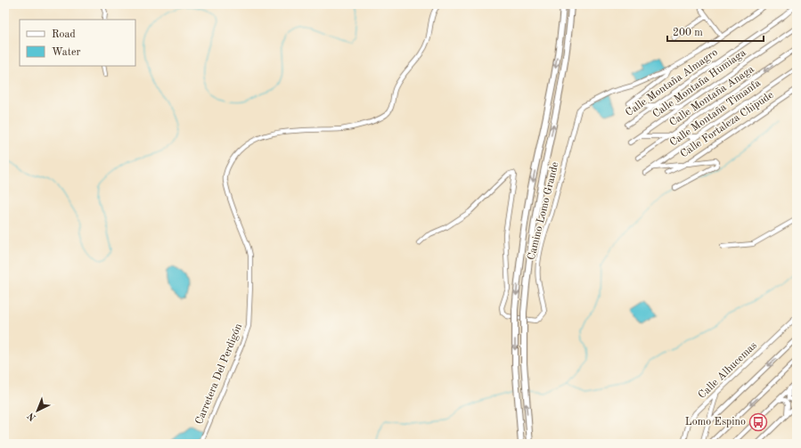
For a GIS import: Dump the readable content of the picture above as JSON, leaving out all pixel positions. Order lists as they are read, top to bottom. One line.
{"streets":{"street":["Calle Montaña Almagro","Calle Montaña Humiaga","Calle Montaña Anaga","Calle Montaña Timanfa","Calle Fortaleza Chipude","Camino Lomo Grande","Calle Alhucemas","Carretera Del Perdigón"]},"one_way":["Calle Montaña Anaga"],"places":{"bus stop":["Lomo Espino"]},"legend":["Road","Water"],"scale_bar":"200 m","north":"bottom left"}
